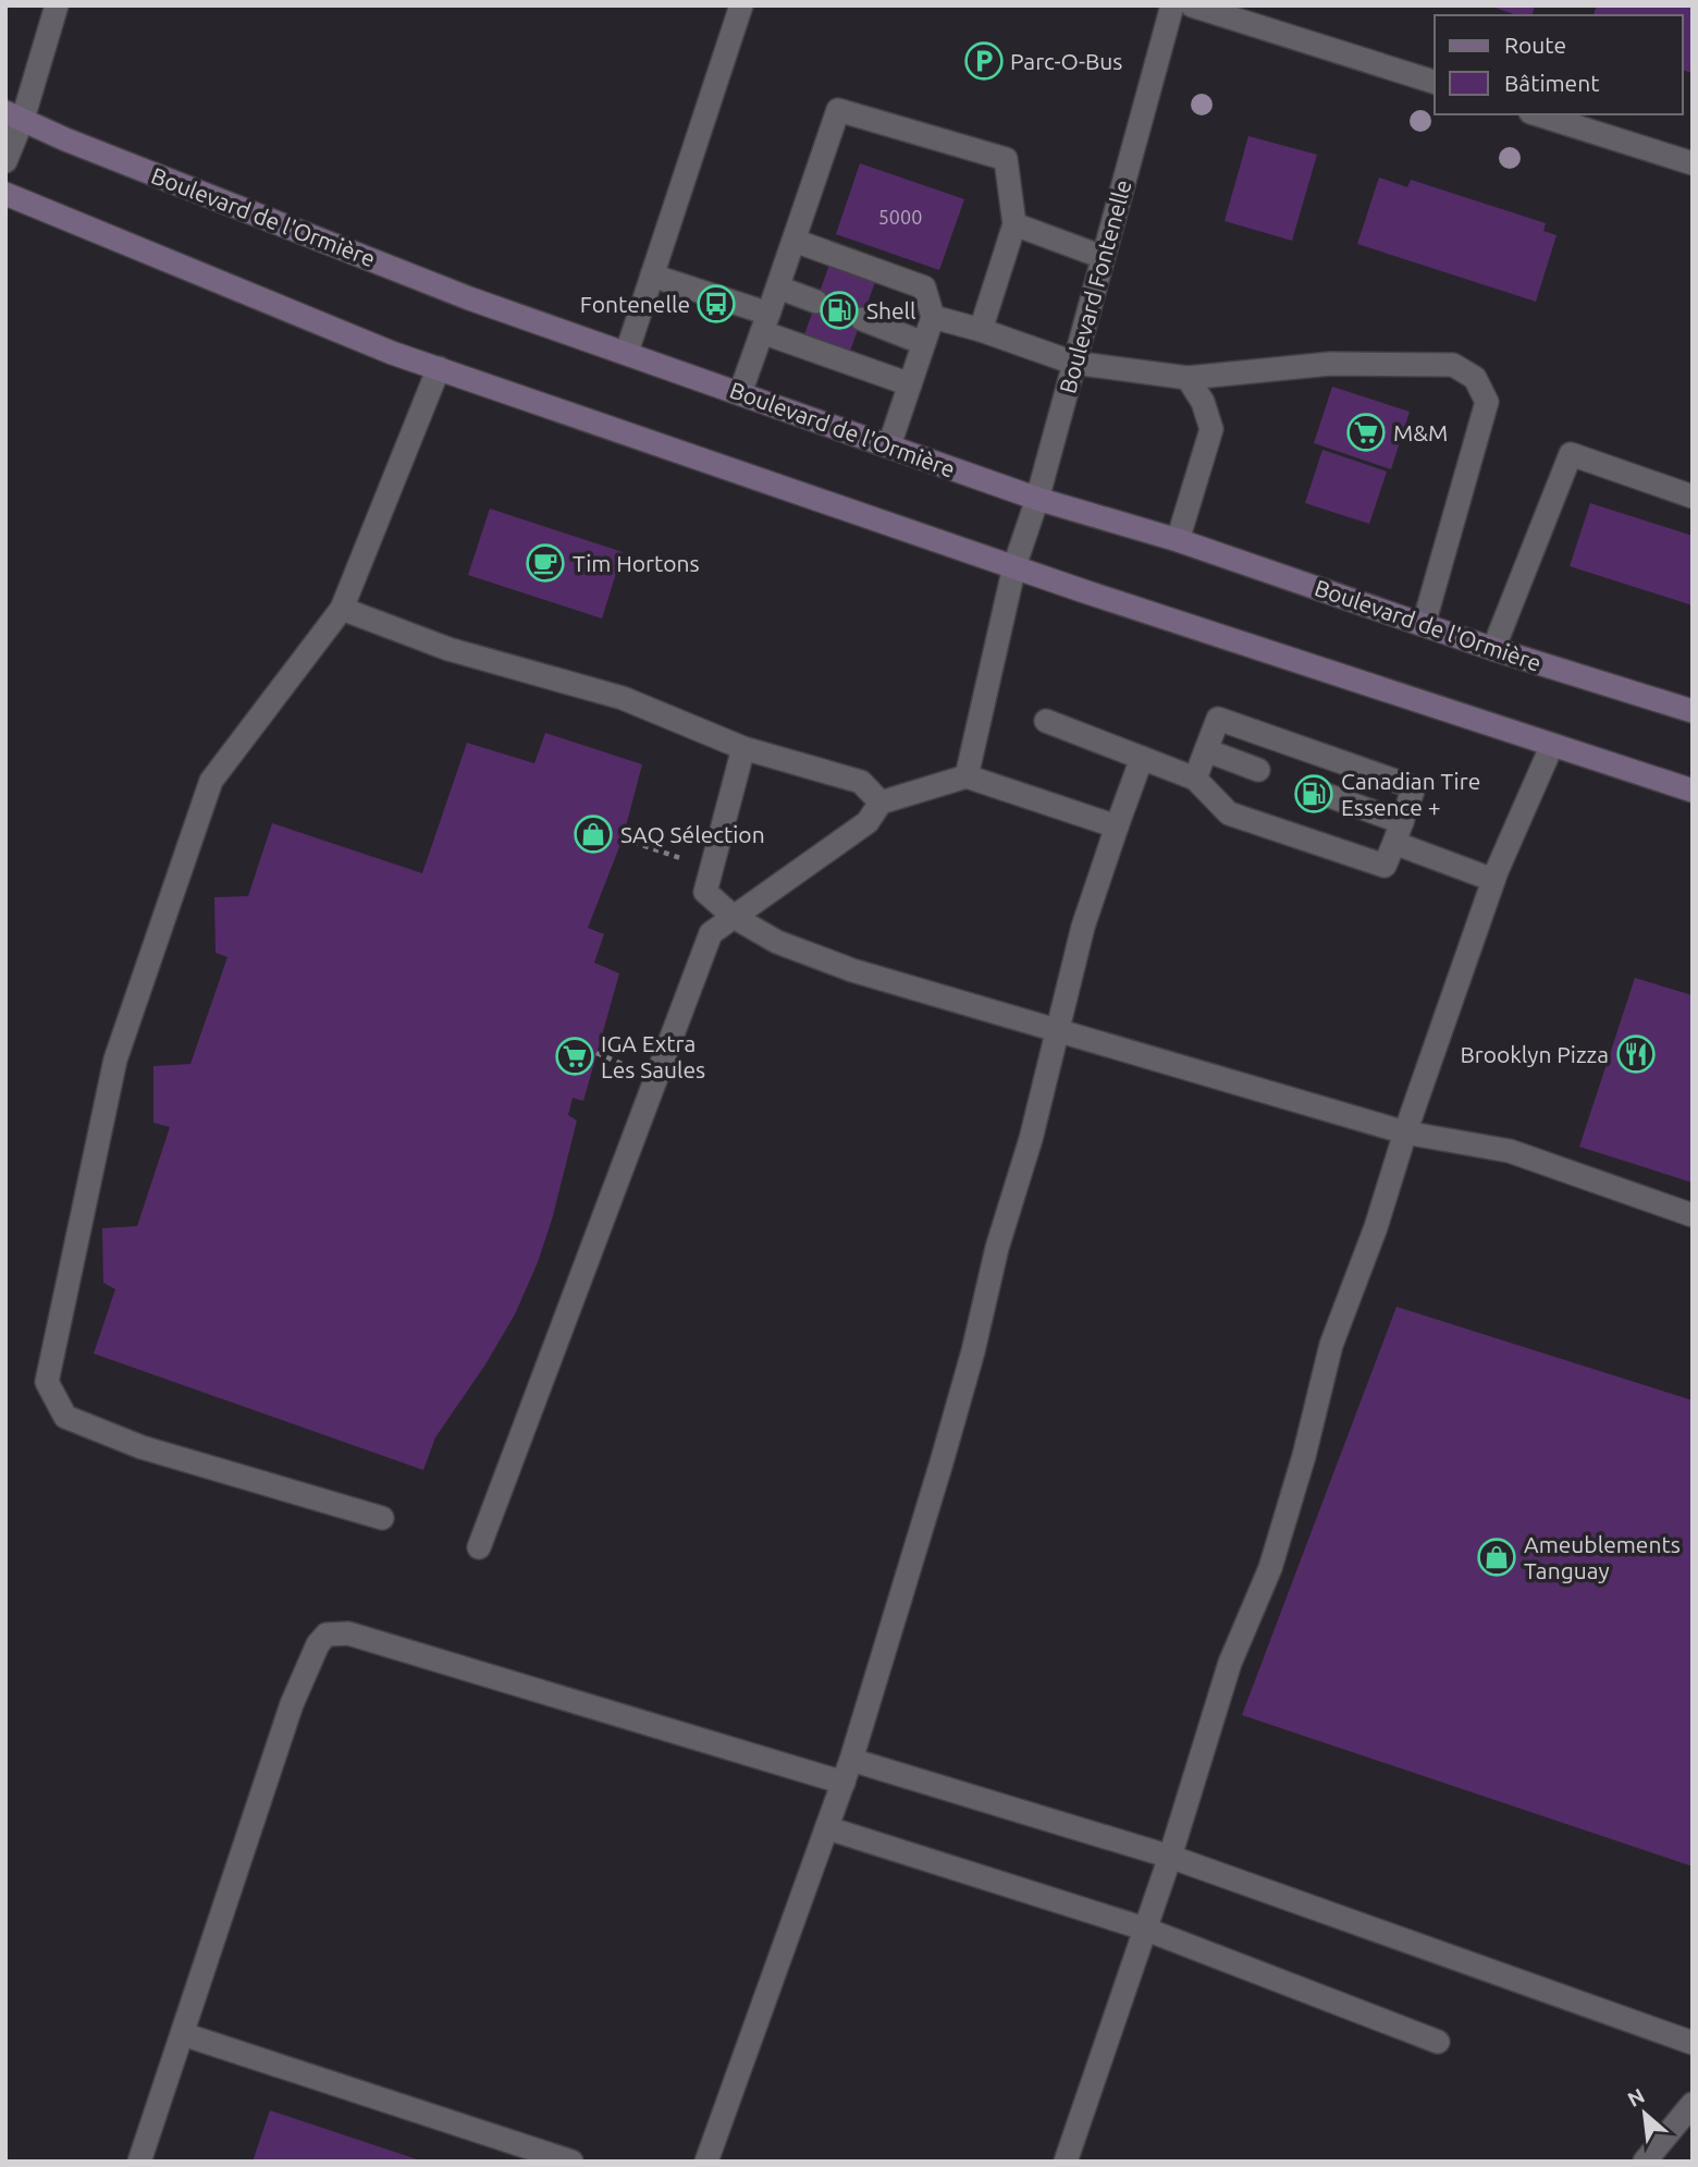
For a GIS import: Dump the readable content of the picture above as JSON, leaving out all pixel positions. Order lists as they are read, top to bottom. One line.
{"streets":{"main road":["Boulevard de l'Ormière"],"street":["Boulevard Fontenelle"]},"crossings":[["Boulevard de l'Ormière","Boulevard Fontenelle"]],"places":{"parking":["Parc-O-Bus"],"bus stop":["Fontenelle"],"fuel station":["Shell","Canadian Tire Essence +"],"supermarket":["M&M","IGA Extra Les Saules"],"cafe":["Tim Hortons"],"shop":["SAQ Sélection","Ameublements Tanguay"],"restaurant":["Brooklyn Pizza"]},"house_numbers":["5000"],"legend":["Route","Bâtiment"],"north":"top left"}
